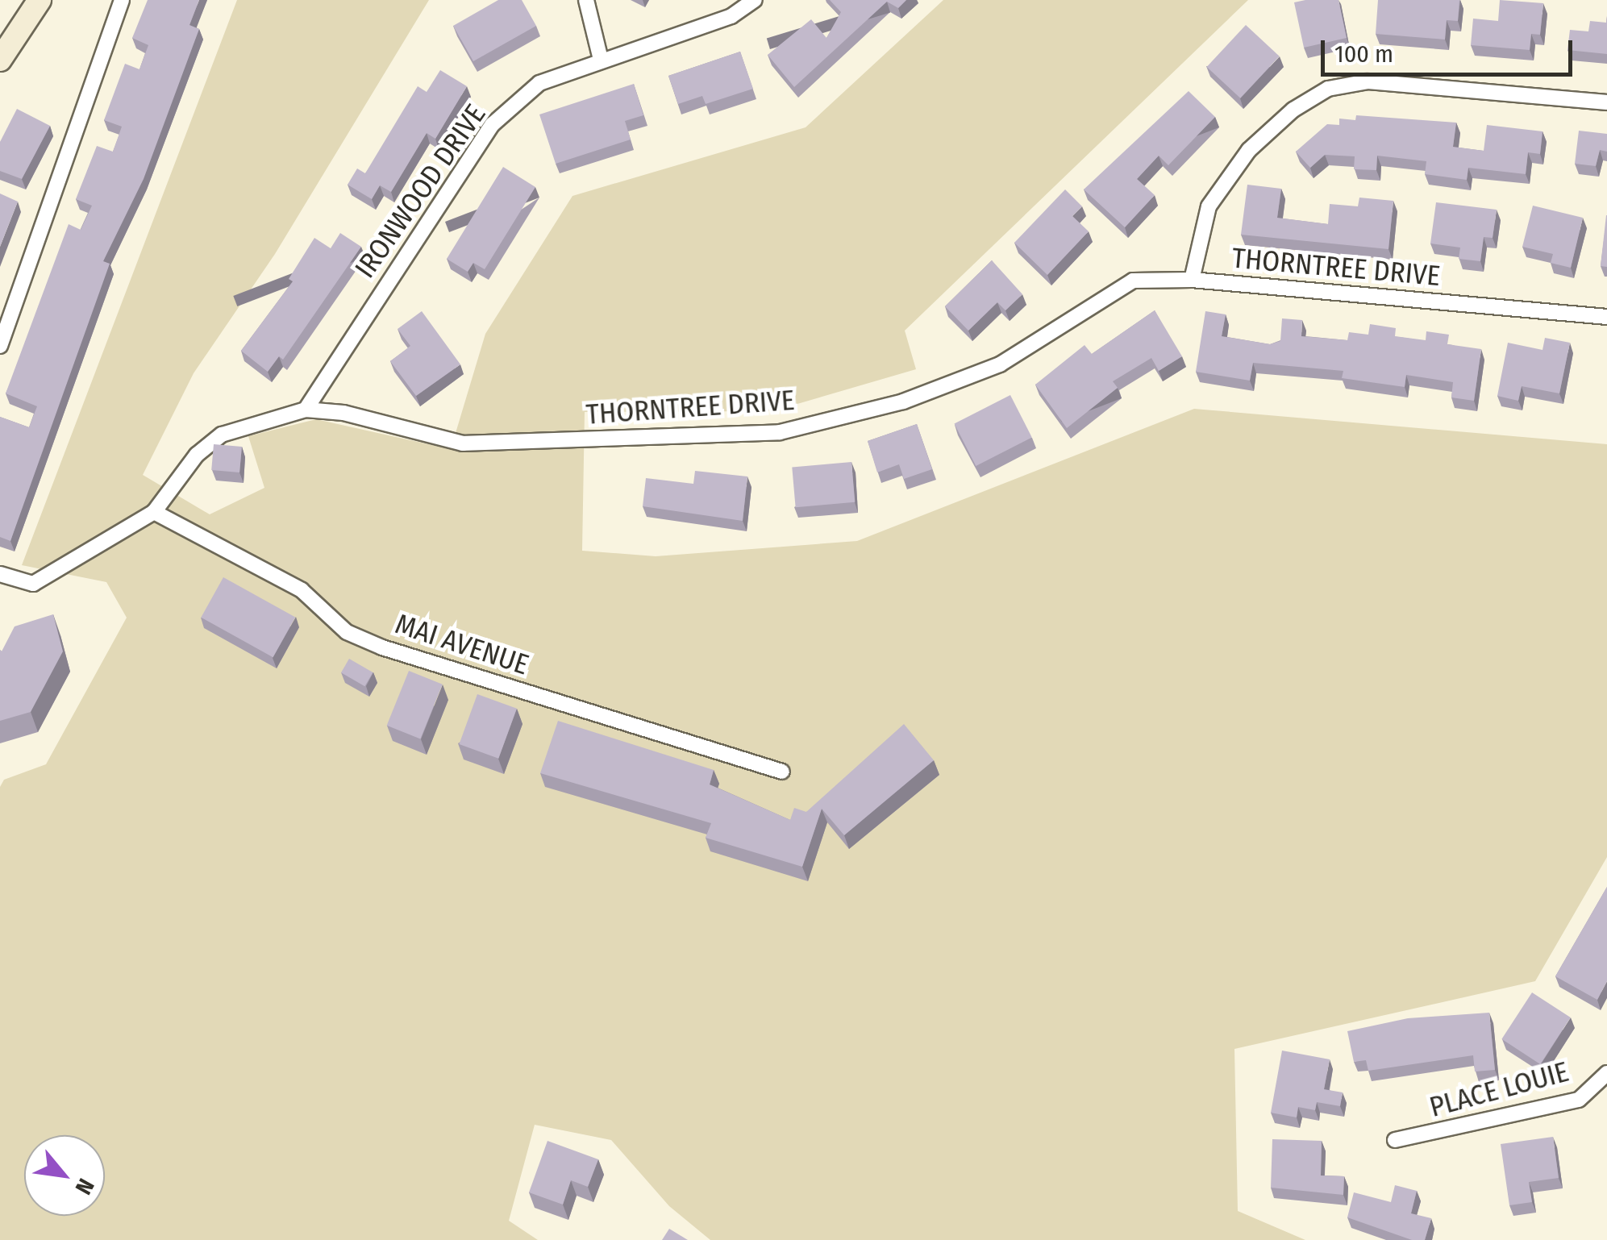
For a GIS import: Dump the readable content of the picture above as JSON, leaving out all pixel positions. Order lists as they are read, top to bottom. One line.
{"streets":{"street":["IRONWOOD DRIVE","THORNTREE DRIVE","MAI AVENUE","PLACE LOUIE"]},"crossings":[["IRONWOOD DRIVE","THORNTREE DRIVE"],["THORNTREE DRIVE","MAI AVENUE"]],"scale_bar":"100 m","north":"bottom right"}
